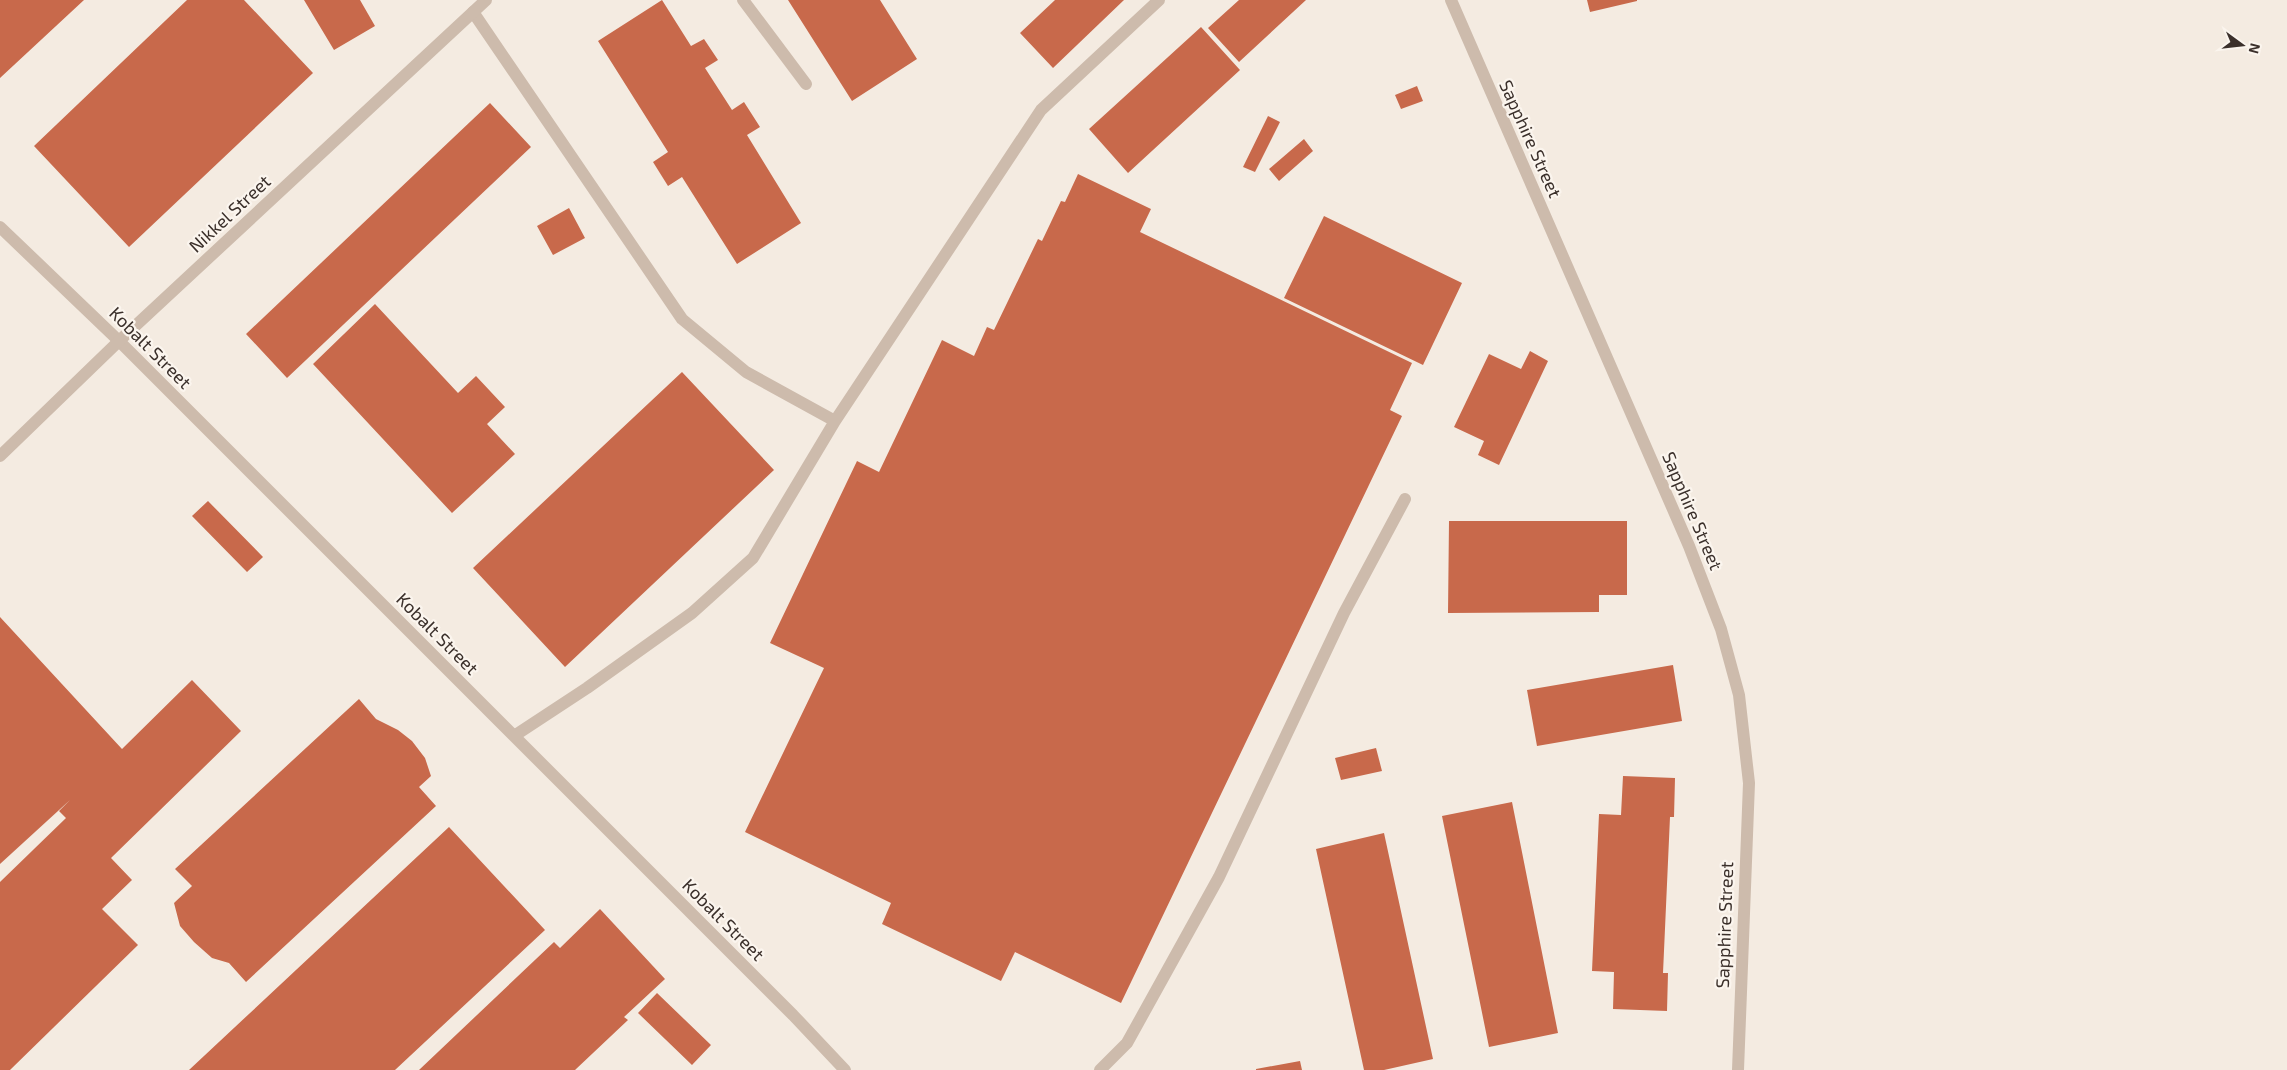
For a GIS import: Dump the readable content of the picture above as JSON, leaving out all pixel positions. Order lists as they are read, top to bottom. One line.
{"streets":{"street":["Sapphire Street","Nikkel Street","Kobalt Street"]},"crossings":[["Nikkel Street","Kobalt Street"]],"north":"right"}
